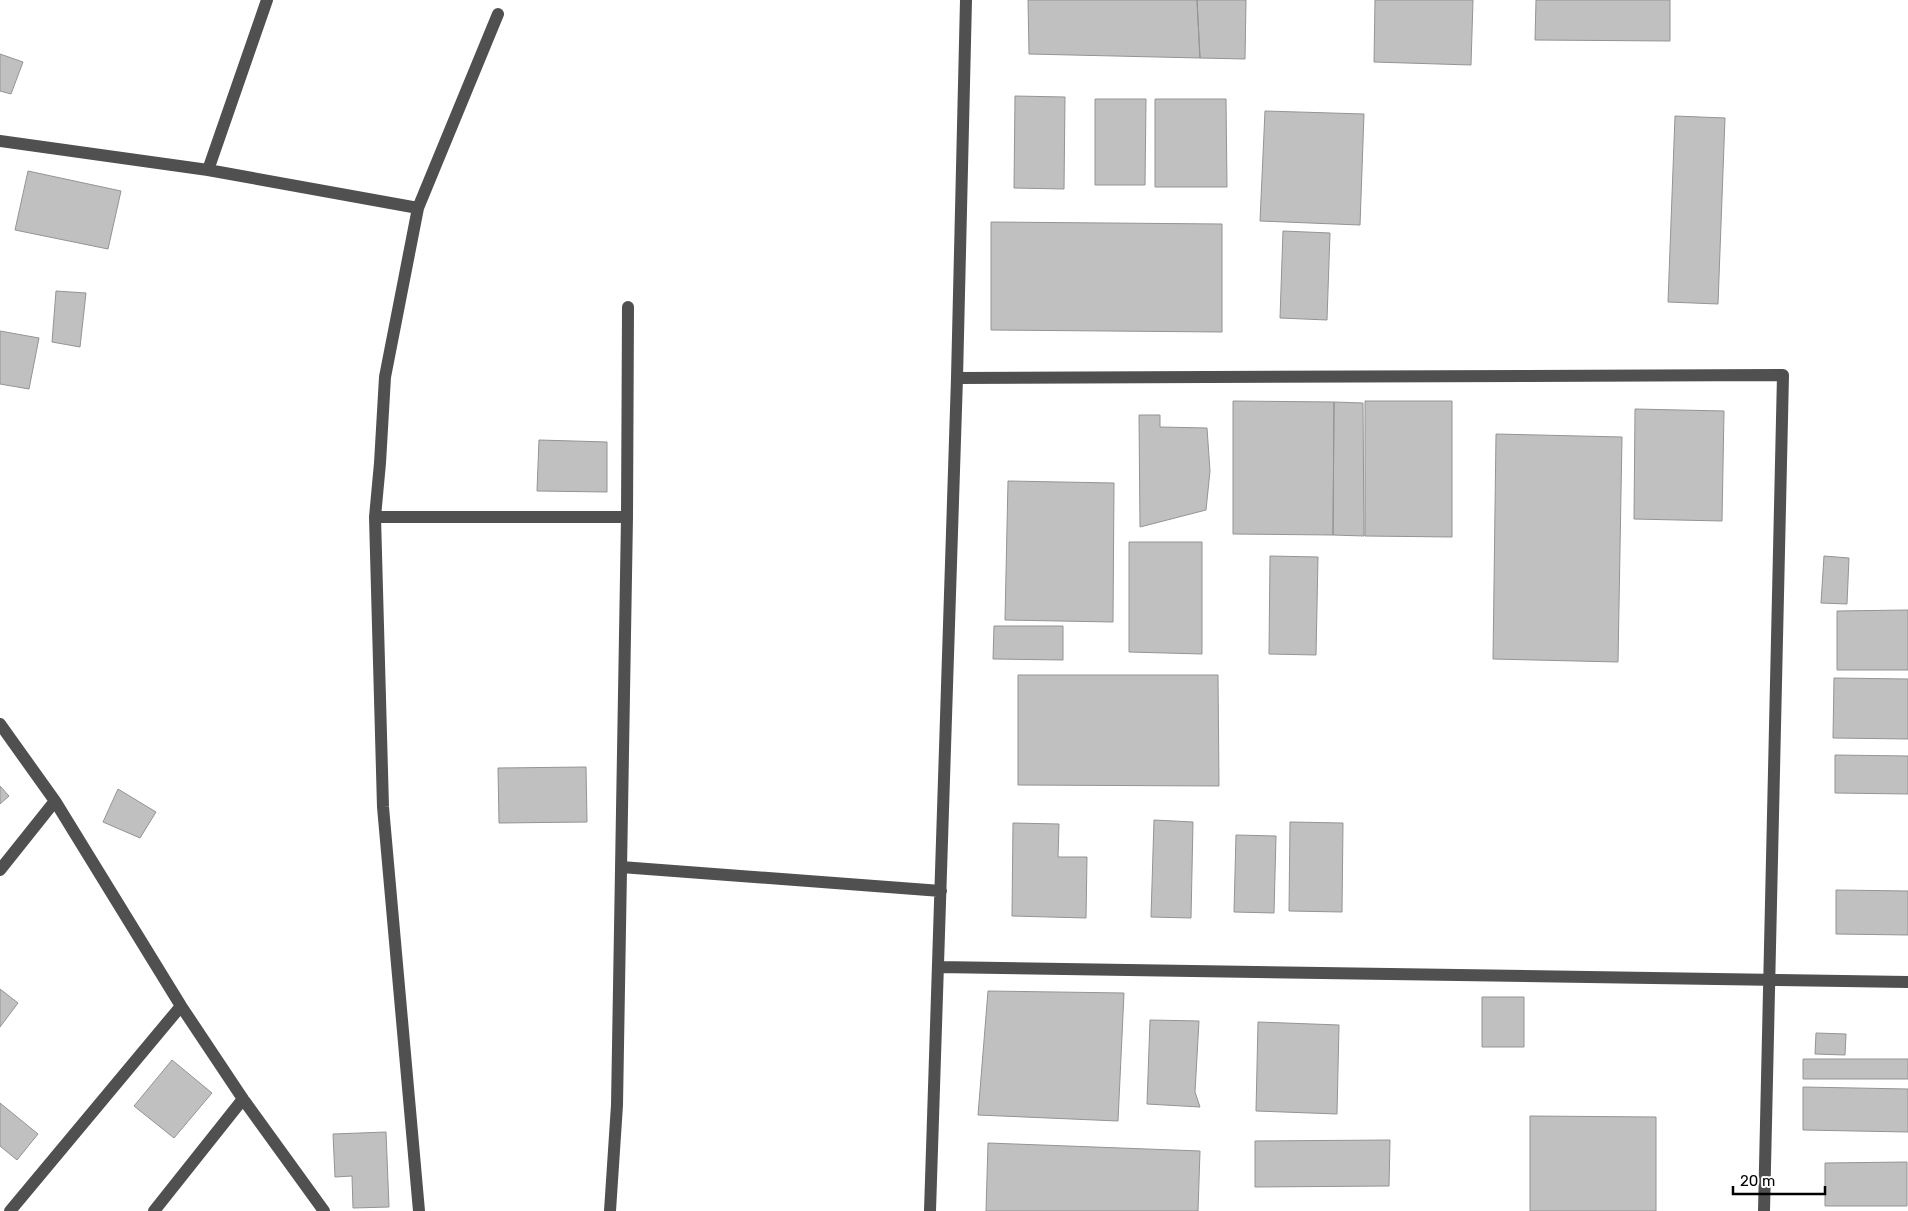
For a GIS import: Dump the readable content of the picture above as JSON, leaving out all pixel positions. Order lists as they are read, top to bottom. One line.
{"scale_bar":"20 m"}
